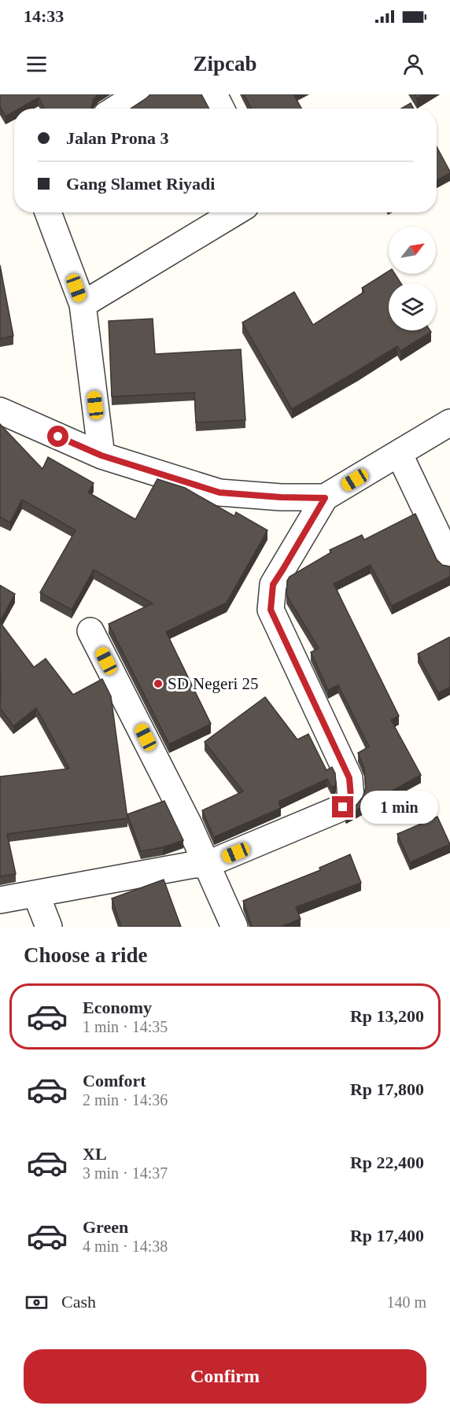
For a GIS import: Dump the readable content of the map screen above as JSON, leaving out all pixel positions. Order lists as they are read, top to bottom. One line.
{"places":["SD Negeri 25"],"north":"top right","page":{"status":"14:33","header":"Zipcab","banner":["Jalan Prona 3","Gang Slamet Riyadi"],"bubble":"1 min","heading":"Choose a ride","list":[{"name":"Economy","note":"1 min · 14:35","value":"Rp 13,200"},{"name":"Comfort","note":"2 min · 14:36","value":"Rp 17,800"},{"name":"XL","note":"3 min · 14:37","value":"Rp 22,400"},{"name":"Green","note":"4 min · 14:38","value":"Rp 17,400"}],"pay":["Cash","140 m"],"buttons":"Confirm"}}
